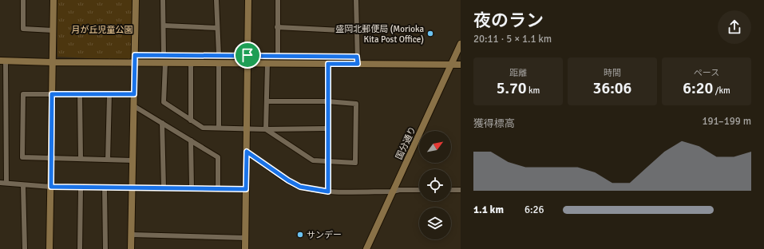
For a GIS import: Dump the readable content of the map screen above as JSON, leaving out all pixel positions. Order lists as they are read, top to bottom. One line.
{"streets":{"street":["国分通り"]},"parks":["月が丘児童公園"],"places":["盛岡北郵便局 (Morioka Kita Post Office)","サンデー"],"north":"top right","page":{"heading":["夜のラン","20:11 · 5 × 1.1 km"],"stats":[["距離","5.70 km"],["時間","36:06"],["ペース","6:20 /km"]],"chart":["獲得標高","191–199 m"],"list":[{"name":"1.1 km","note":"6:26"}]}}
